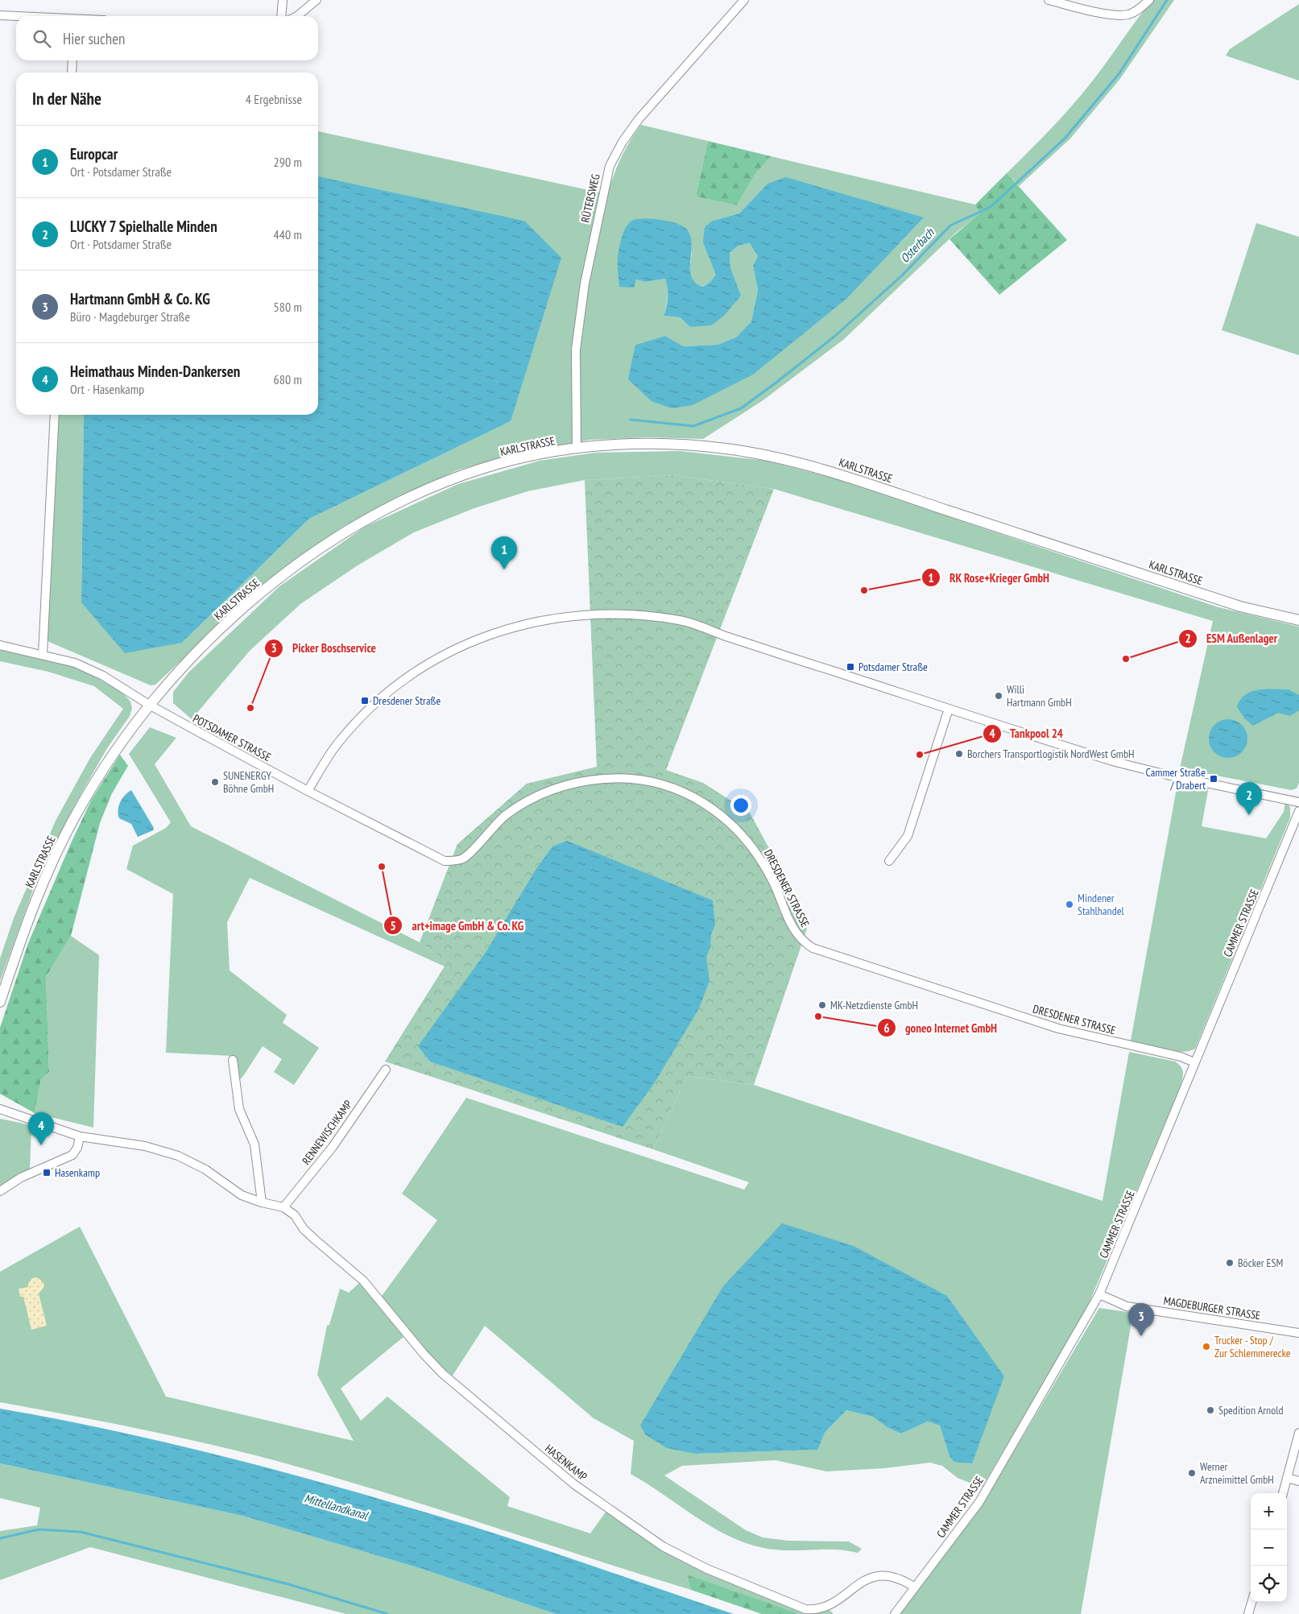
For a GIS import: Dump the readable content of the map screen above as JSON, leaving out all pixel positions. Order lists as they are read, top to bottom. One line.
{"streets":{"street":["RÜTERSWEG","KARLSTRASSE","POTSDAMER STRASSE","DRESDENER STRASSE","CAMMER STRASSE","RENNEWISCHKAMP","MAGDEBURGER STRASSE","HASENKAMP"]},"crossings":[["RÜTERSWEG","KARLSTRASSE"],["KARLSTRASSE","POTSDAMER STRASSE"],["POTSDAMER STRASSE","DRESDENER STRASSE"],["DRESDENER STRASSE","CAMMER STRASSE"],["CAMMER STRASSE","MAGDEBURGER STRASSE"],["CAMMER STRASSE","HASENKAMP"],["RENNEWISCHKAMP","HASENKAMP"]],"water":["Osterbach","Mittellandkanal"],"places":{"other":["RK Rose+Krieger GmbH","ESM Außenlager","Willi Hartmann GmbH","Picker Boschservice","Borchers Transportlogistik NordWest GmbH","Tankpool 24","SUNENERGY Böhne GmbH","art+image GmbH & Co. KG","Mindener Stahlhandel","MK-Netzdienste GmbH","goneo Internet GmbH","Böcker ESM","Trucker - Stop / Zur Schlemmerecke","Spedition Arnold","Werner Arzneimittel GmbH"],"transit":["Potsdamer Straße","Dresdener Straße","Cammer Straße / Drabert","Hasenkamp"]},"page":{"search":"Hier suchen","heading":["In der Nähe","4 Ergebnisse"],"list":[{"mark":"1","name":"Europcar","note":"Ort · Potsdamer Straße","value":"290 m"},{"mark":"2","name":"LUCKY 7 Spielhalle Minden","note":"Ort · Potsdamer Straße","value":"440 m"},{"mark":"3","name":"Hartmann GmbH & Co. KG","note":"Büro · Magdeburger Straße","value":"580 m"},{"mark":"4","name":"Heimathaus Minden-Dankersen","note":"Ort · Hasenkamp","value":"680 m"}],"pins":["1","2","4","3"],"map_buttons":["+","−"]}}
